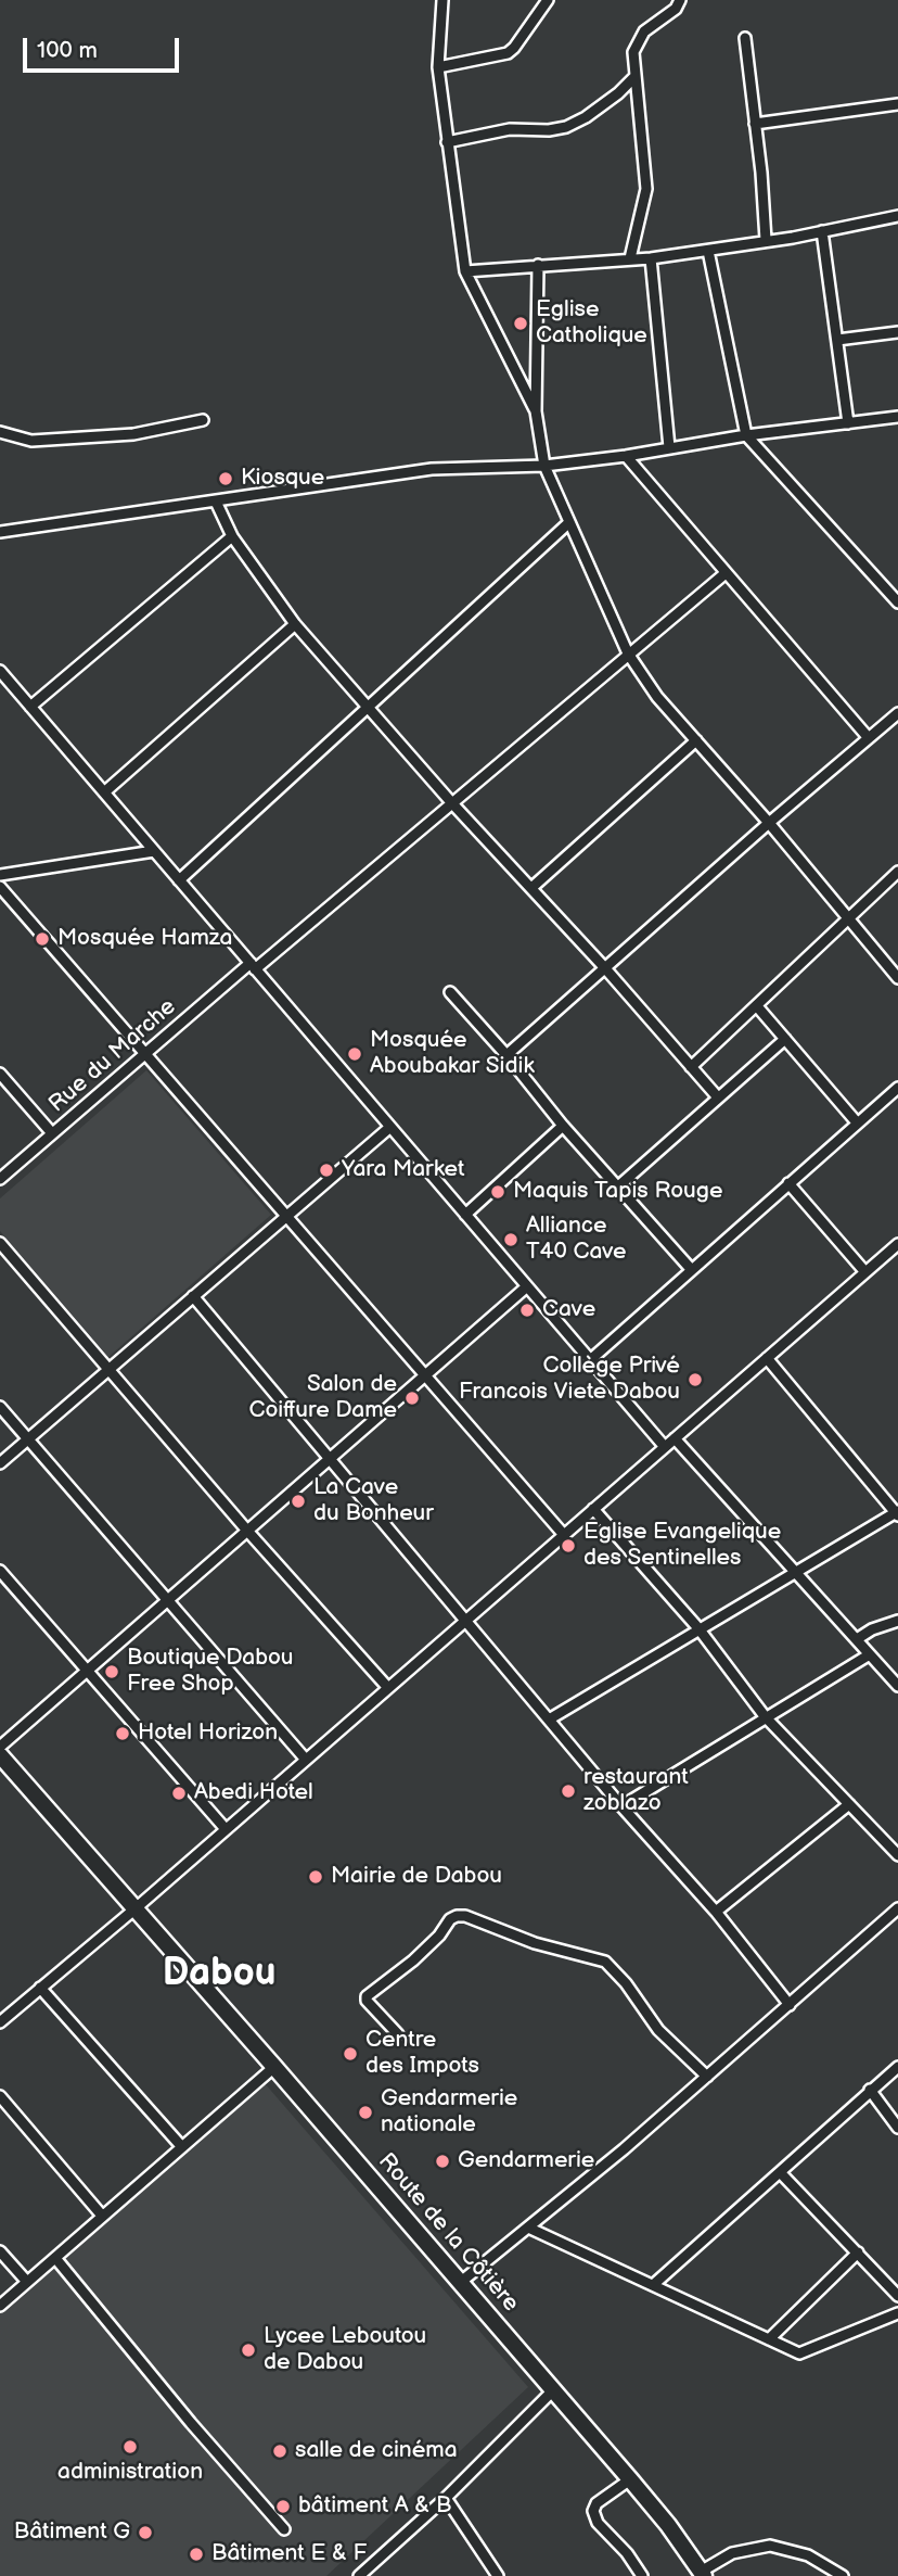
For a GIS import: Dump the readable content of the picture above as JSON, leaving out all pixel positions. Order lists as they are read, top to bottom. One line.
{"streets":{"main road":["Route de la Côtière"],"street":["Rue du Marche"]},"districts":["Dabou"],"places":["Eglise Catholique","Kiosque","Mosquée Hamza","Mosquée Aboubakar Sidik","Yara Market","Maquis Tapis Rouge","Alliance T40 Cave","Cave","Collège Privé Francois Viete Dabou","Salon de Coiffure Dame","La Cave du Bonheur","Eglise Evangelique des Sentinelles","Boutique Dabou Free Shop","Hotel Horizon","restaurant zoblazo","Abedi Hotel","Mairie de Dabou","Centre des Impots","Gendarmerie nationale","Gendarmerie","Lycee Leboutou de Dabou","administration","salle de cinéma","bâtiment A & B","Bâtiment G","Bâtiment E & F"],"scale_bar":"100 m"}
